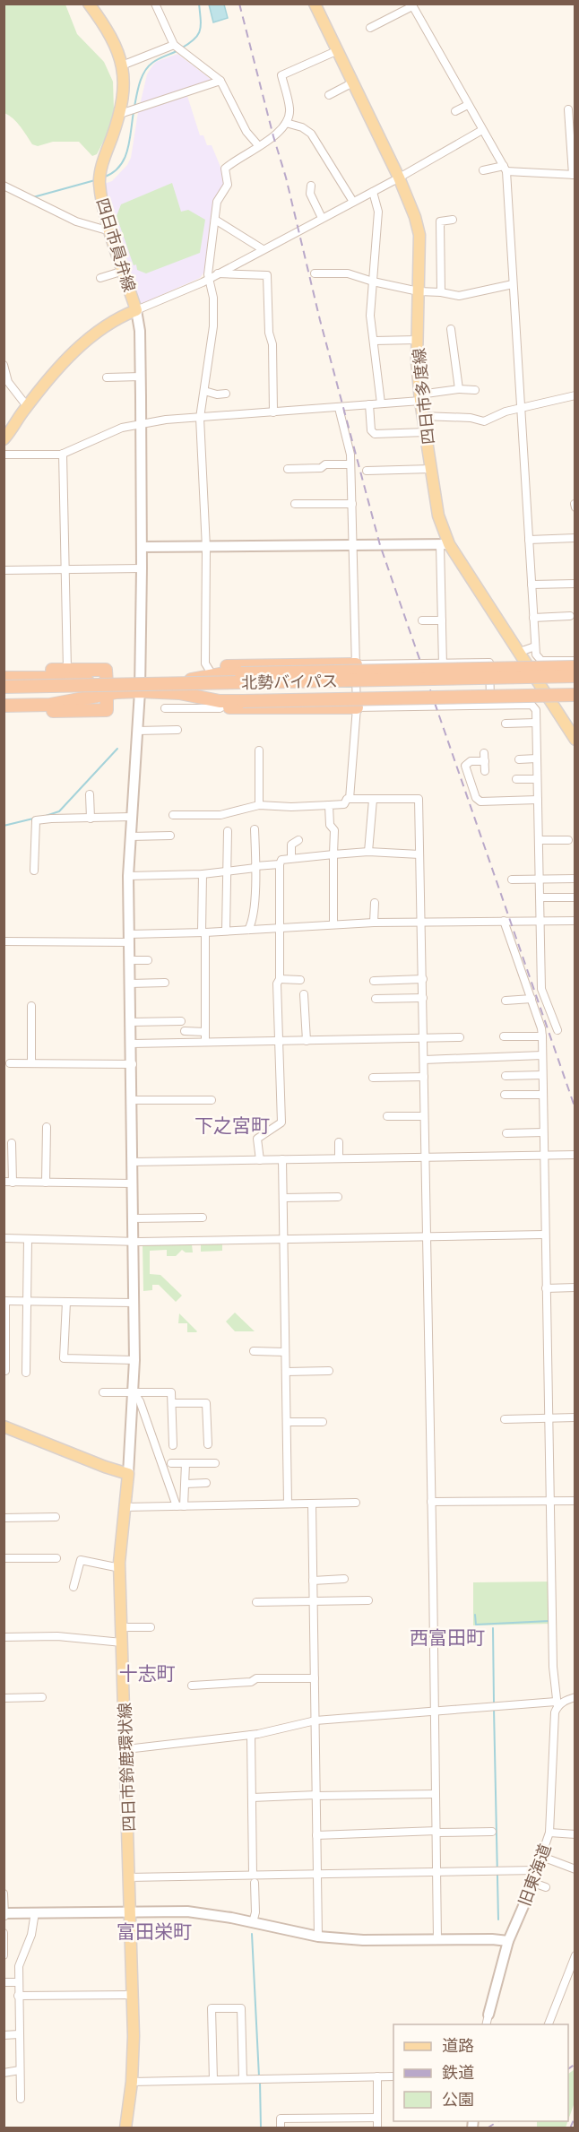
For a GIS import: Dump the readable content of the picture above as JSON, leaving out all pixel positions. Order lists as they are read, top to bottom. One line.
{"streets":{"highway":["北勢バイパス"],"main road":["四日市員弁線","四日市多度線","四日市鈴鹿環状線"],"street":["旧東海道"]},"districts":["下之宮町","西富田町","十志町","富田栄町"],"legend":["道路","鉄道","公園"]}
